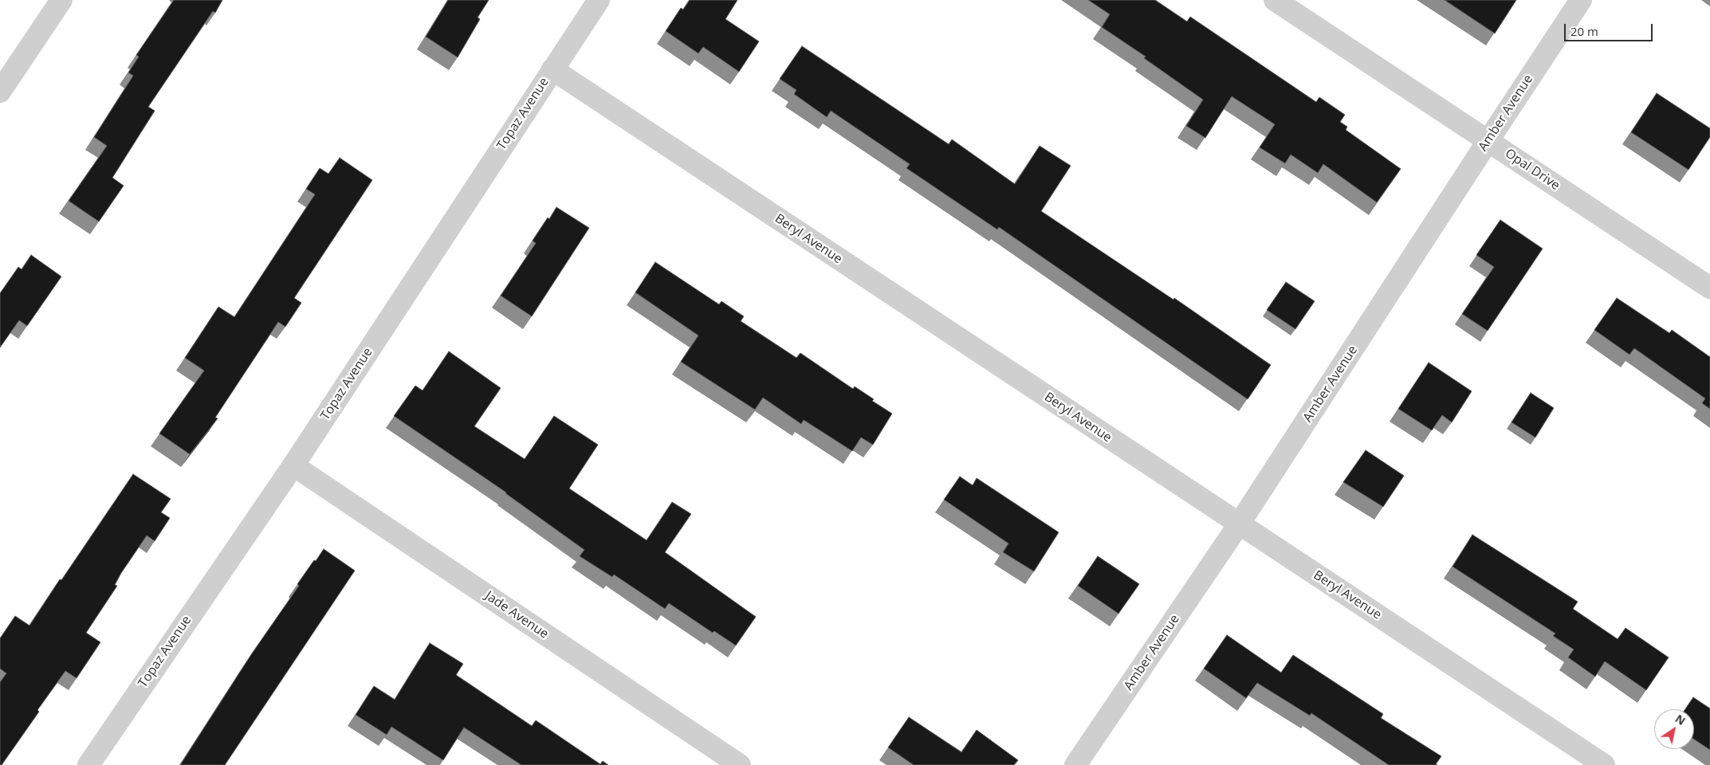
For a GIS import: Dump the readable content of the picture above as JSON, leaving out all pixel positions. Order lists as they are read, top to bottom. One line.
{"streets":{"street":["Amber Avenue","Topaz Avenue","Opal Drive","Beryl Avenue","Jade Avenue"]},"crossings":[["Amber Avenue","Opal Drive"],["Amber Avenue","Beryl Avenue"],["Topaz Avenue","Beryl Avenue"],["Topaz Avenue","Jade Avenue"]],"scale_bar":"20 m","north":"top right"}
